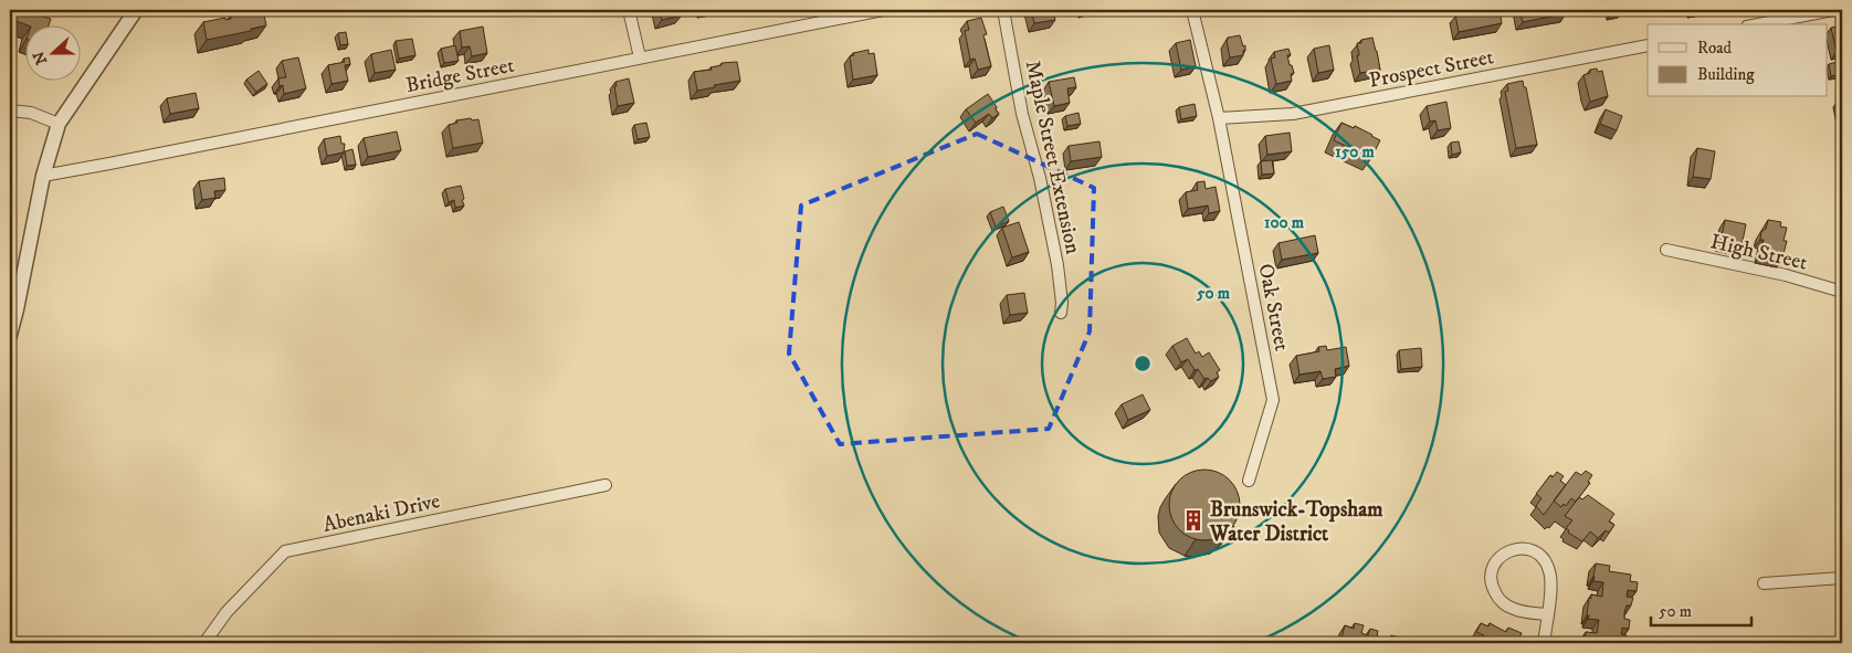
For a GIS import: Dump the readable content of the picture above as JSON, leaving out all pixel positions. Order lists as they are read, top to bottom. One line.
{"streets":{"street":["Prospect Street","Bridge Street","Maple Street Extension","High Street","Oak Street","Abenaki Drive"]},"crossings":[["Prospect Street","Oak Street"]],"places":{"building":["Brunswick-Topsham Water District"]},"legend":["Road","Building"],"scale_bar":"50 m","north":"left","rings":["150 m","100 m","50 m"]}
